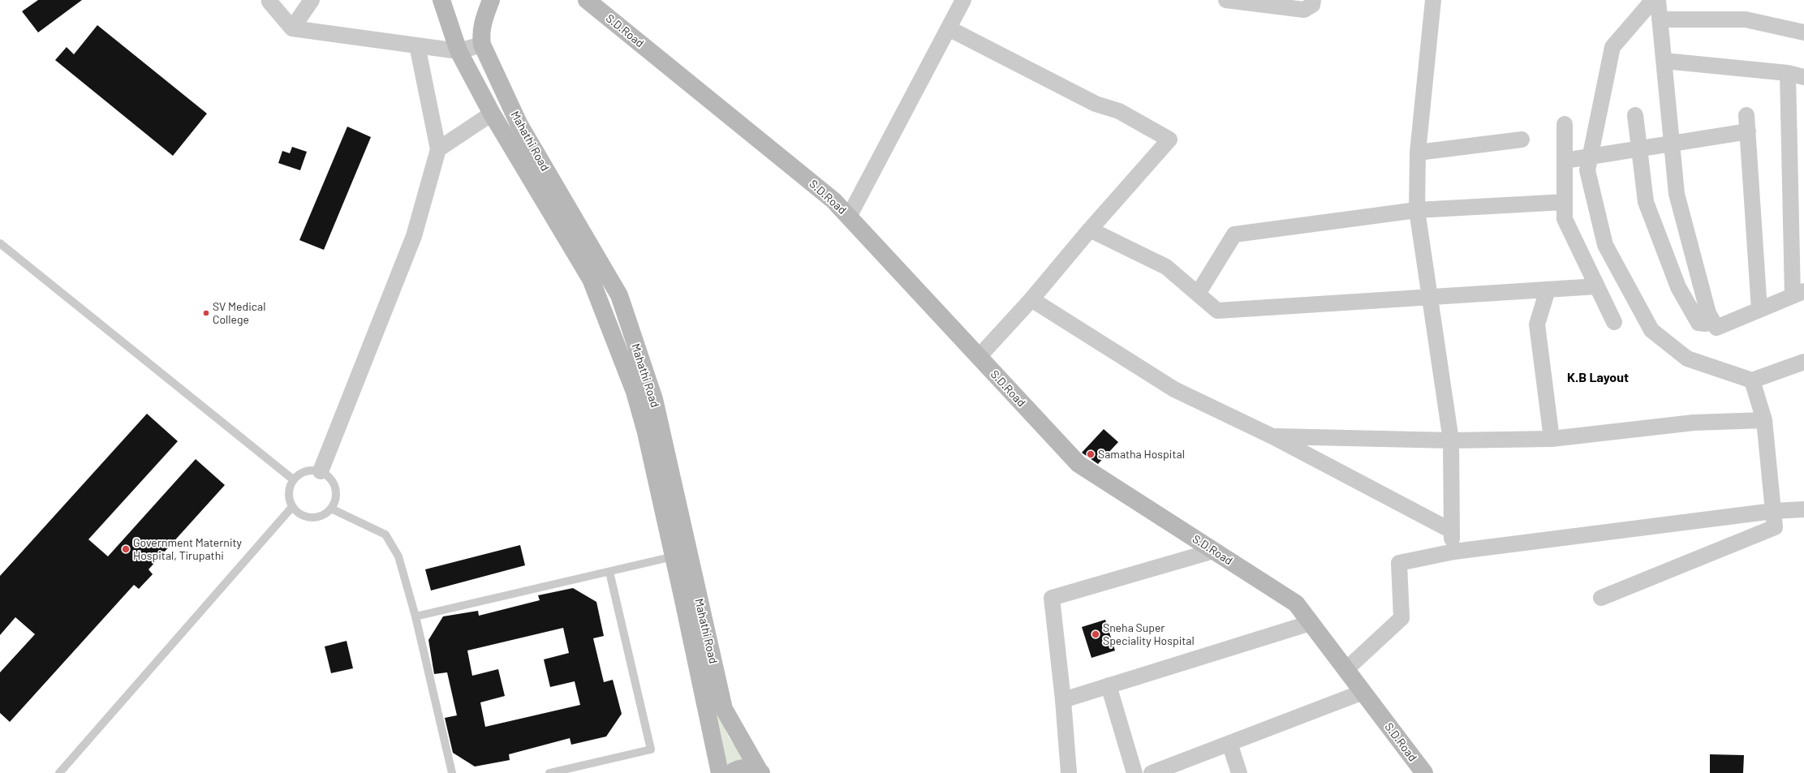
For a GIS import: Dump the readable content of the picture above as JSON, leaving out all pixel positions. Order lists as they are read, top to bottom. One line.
{"streets":{"street":["S.D.Road","Mahathi Road"]},"districts":["K.B Layout"],"places":["SV Medical College","Samatha Hospital","Government Maternity Hospital, Tirupathi","Sneha Super Speciality Hospital"]}
